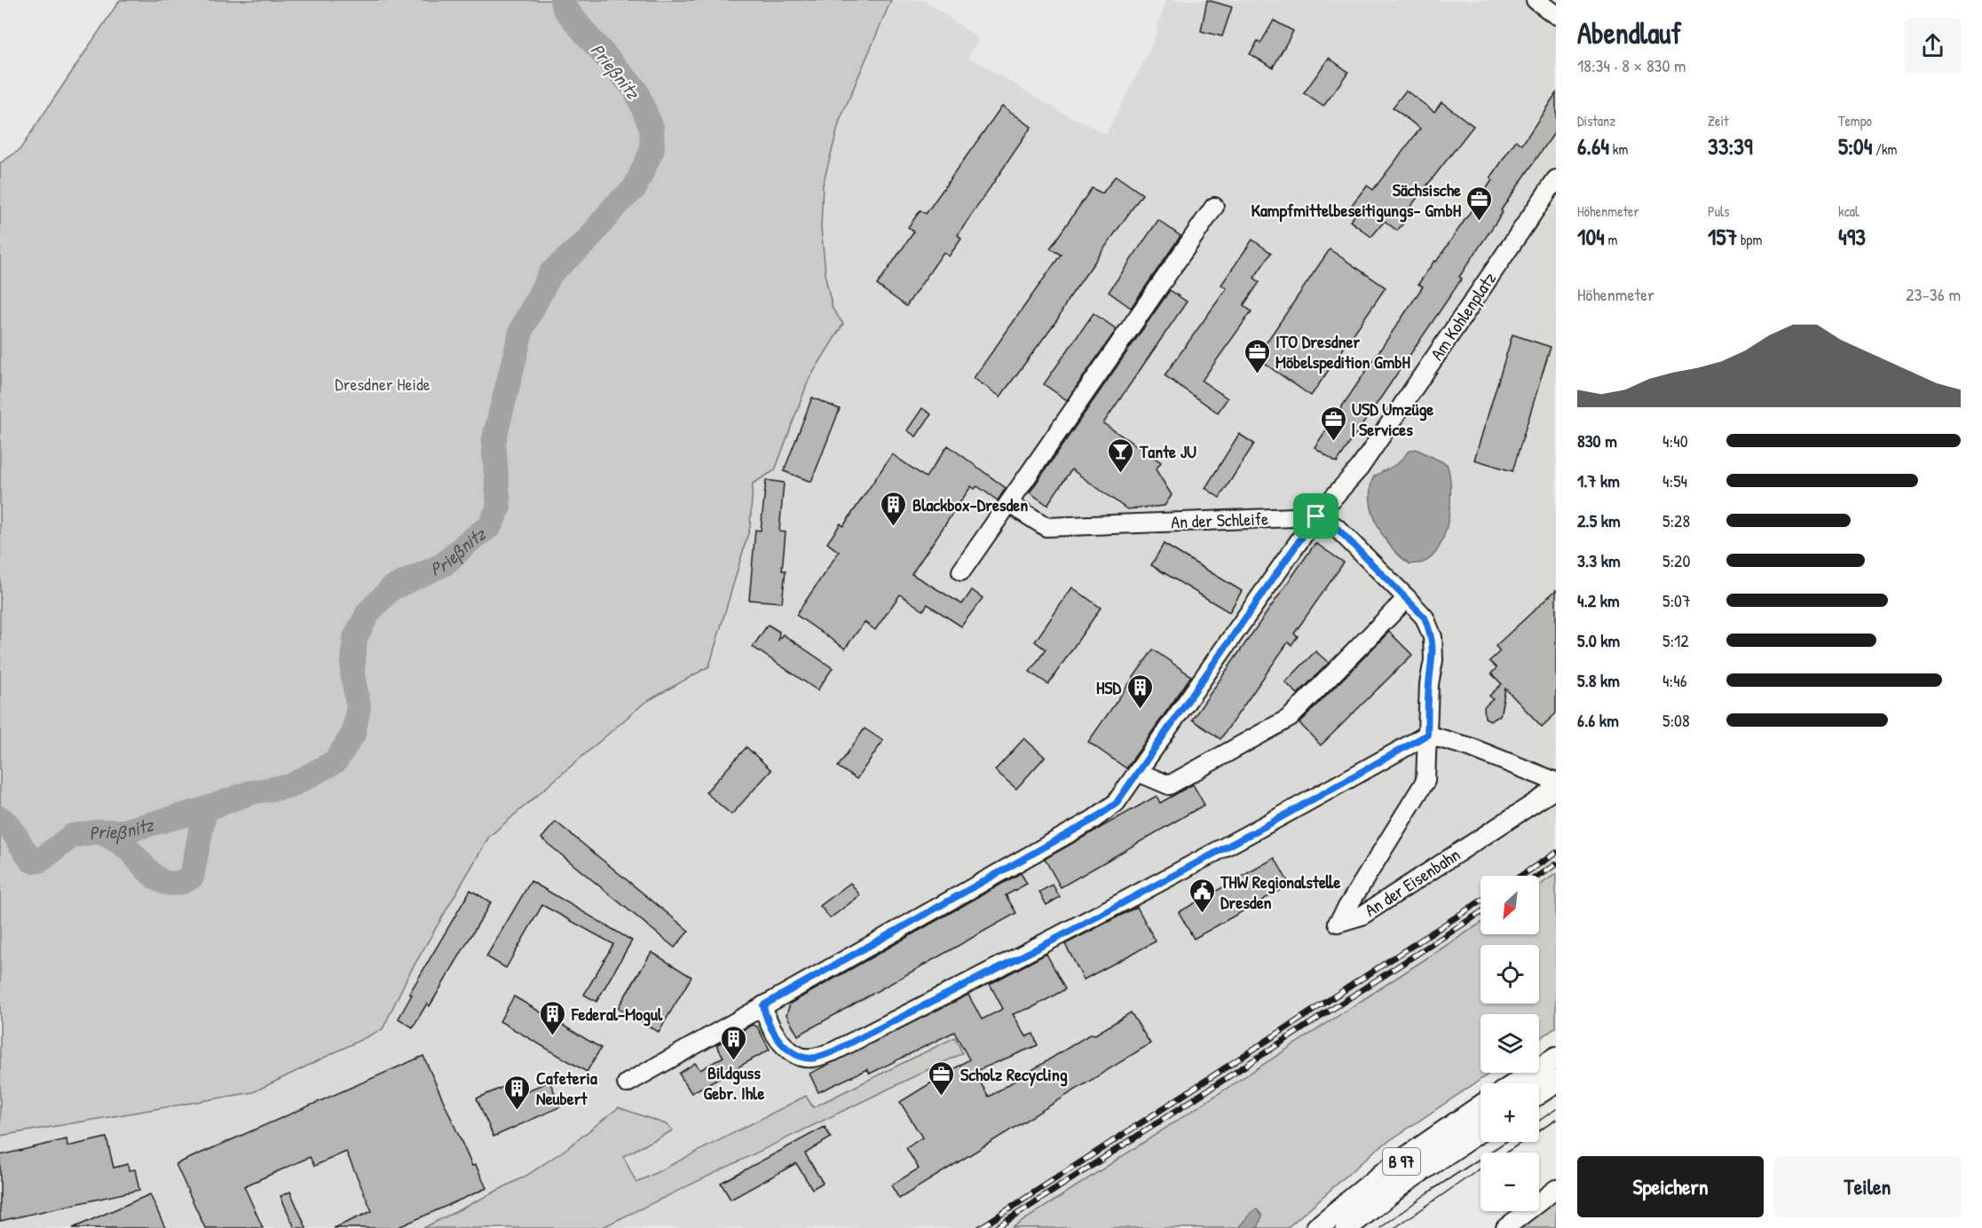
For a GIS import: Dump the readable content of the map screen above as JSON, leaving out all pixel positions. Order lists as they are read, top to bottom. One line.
{"streets":{"main road":["B 97"],"street":["Am Kohlenplatz","An der Schleife","An der Eisenbahn"]},"crossings":[["Am Kohlenplatz","An der Schleife"]],"water":["Prießnitz"],"parks":["Dresdner Heide"],"places":{"office":["Sächsische Kampfmittelbeseitigungs- GmbH","ITO Dresdner Möbelspedition GmbH","USD Umzüge | Services","Scholz Recycling"],"bar":["Tante JU"],"building":["Blackbox-Dresden","HSD","Federal-Mogul","Bildguss Gebr. Ihle","Cafeteria Neubert"],"public building":["THW Regionalstelle Dresden"]},"north":"bottom left","page":{"heading":["Abendlauf","18:34 · 8 × 830 m"],"stats":[["Distanz","6.64 km"],["Zeit","33:39"],["Tempo","5:04 /km"],["Höhenmeter","104 m"],["Puls","157 bpm"],["kcal","493"]],"chart":["Höhenmeter","23–36 m"],"list":[{"name":"830 m","note":"4:40"},{"name":"1.7 km","note":"4:54"},{"name":"2.5 km","note":"5:28"},{"name":"3.3 km","note":"5:20"},{"name":"4.2 km","note":"5:07"},{"name":"5.0 km","note":"5:12"},{"name":"5.8 km","note":"4:46"},{"name":"6.6 km","note":"5:08"}],"map_buttons":["+","−"],"buttons":["Speichern","Teilen"]}}
